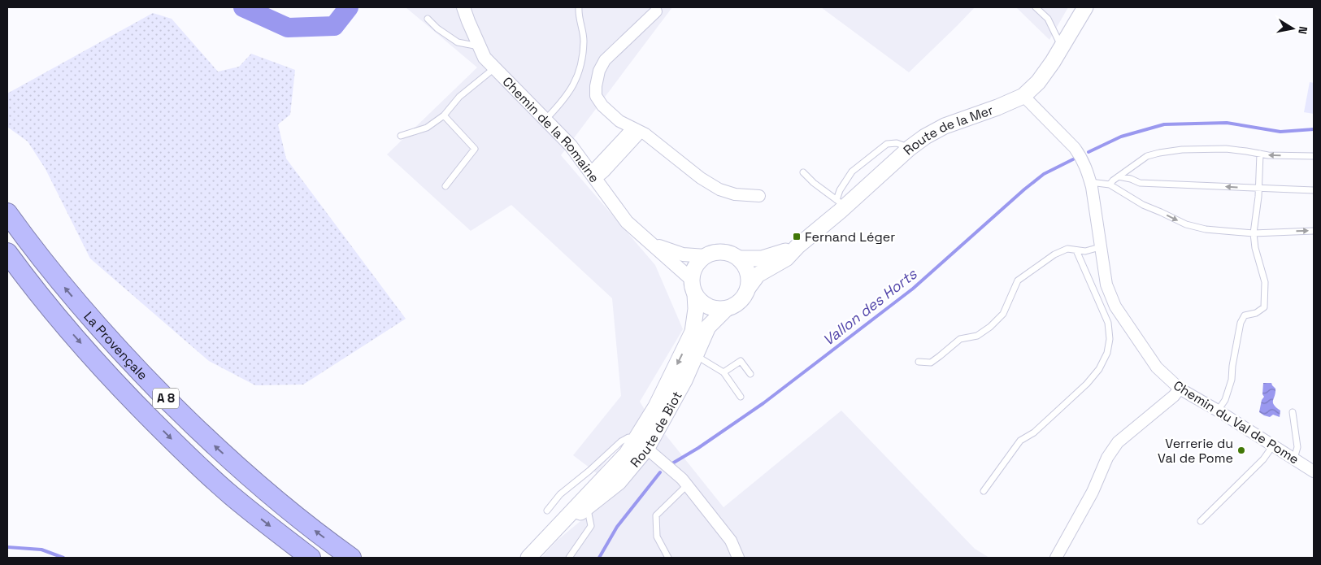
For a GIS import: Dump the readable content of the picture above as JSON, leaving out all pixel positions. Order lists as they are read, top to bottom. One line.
{"streets":{"highway":["La Provençale","A 8"],"main road":["Route de la Mer","Route de Biot"],"street":["Chemin de la Romaine","Chemin du Val de Pome"]},"crossings":[["Chemin de la Romaine","Route de la Mer"],["Chemin de la Romaine","Route de Biot"],["Route de la Mer","Chemin du Val de Pome"],["Route de la Mer","Route de Biot"]],"water":["Vallon des Horts"],"places":{"transit":["Fernand Léger"],"other":["Verrerie du Val de Pome"]},"north":"right"}
